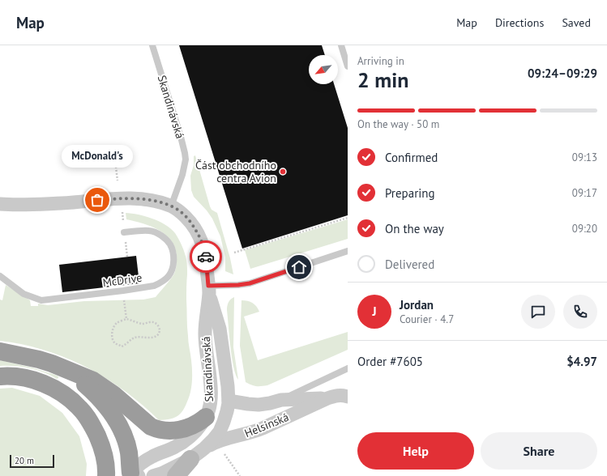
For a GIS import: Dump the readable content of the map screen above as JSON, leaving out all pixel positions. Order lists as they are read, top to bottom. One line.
{"streets":{"street":["Skandinávská","Helsinská"],"lane":["McDrive"]},"crossings":[["Skandinávská","Helsinská"]],"places":["Část obchodního centra Avion","McDonald's"],"scale_bar":"20 m","north":"bottom left","page":{"header":"Map","nav":["Map","Directions","Saved"],"heading":["2 min","Arriving in","09:24–09:29"],"panel":["Jordan","Courier · 4.7","Order #7605","$4.97"],"bar":"On the way · 50 m","list":[["Confirmed","09:13"],["Preparing","09:17"],["On the way","09:20"],"Delivered"],"bubble":"McDonald's","round":"J","buttons":["Help","Share"],"scale":"20 m"}}
